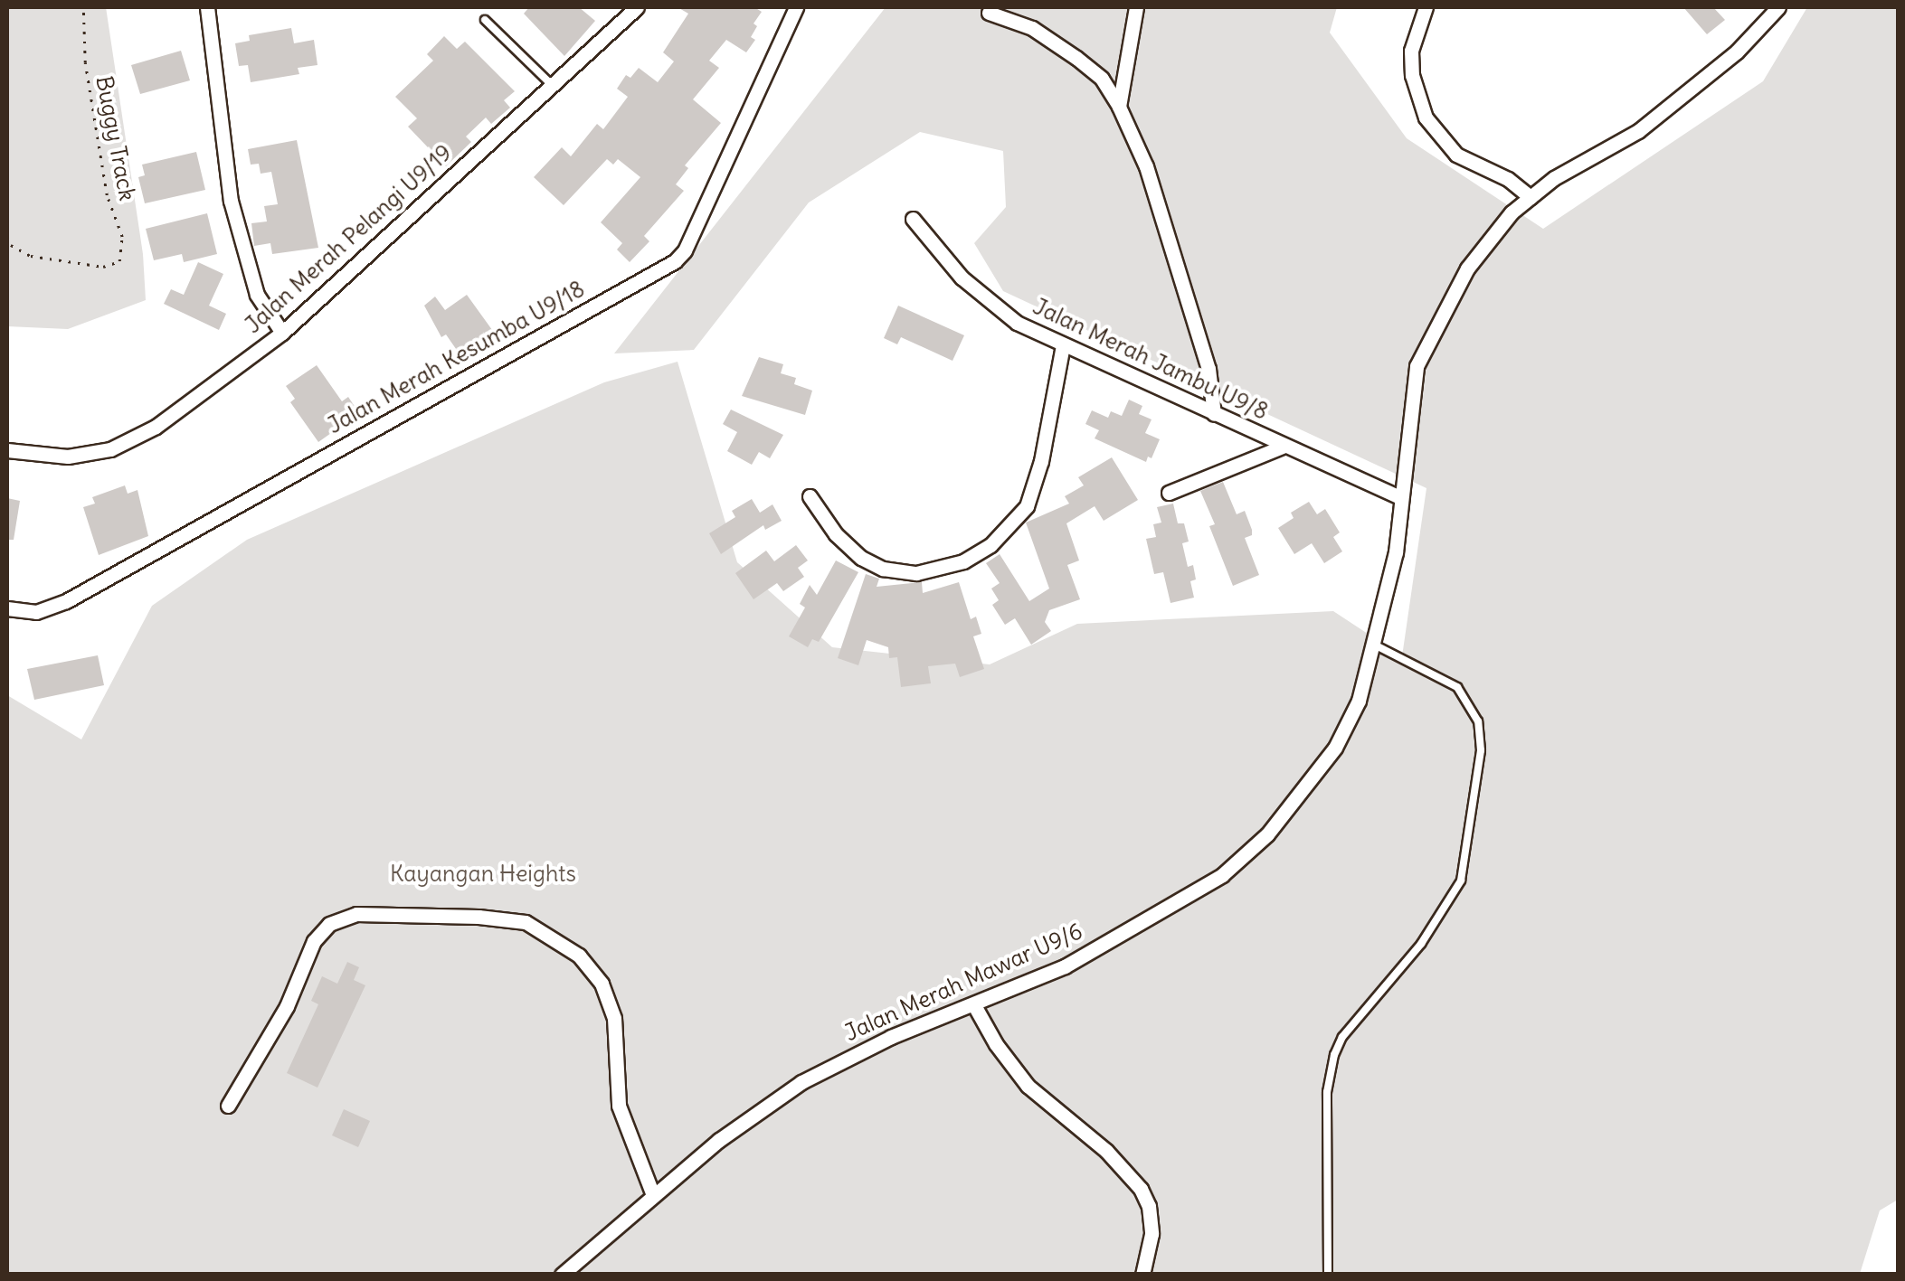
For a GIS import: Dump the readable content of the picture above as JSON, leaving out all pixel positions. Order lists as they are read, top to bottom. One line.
{"streets":{"street":["Jalan Merah Pelangi U9/19","Jalan Merah Kesumba U9/18","Jalan Merah Jambu U9/8","Jalan Merah Mawar U9/6"],"path":["Buggy Track"]},"crossings":[["Jalan Merah Jambu U9/8","Jalan Merah Mawar U9/6"]],"parks":["Kayangan Heights"]}
